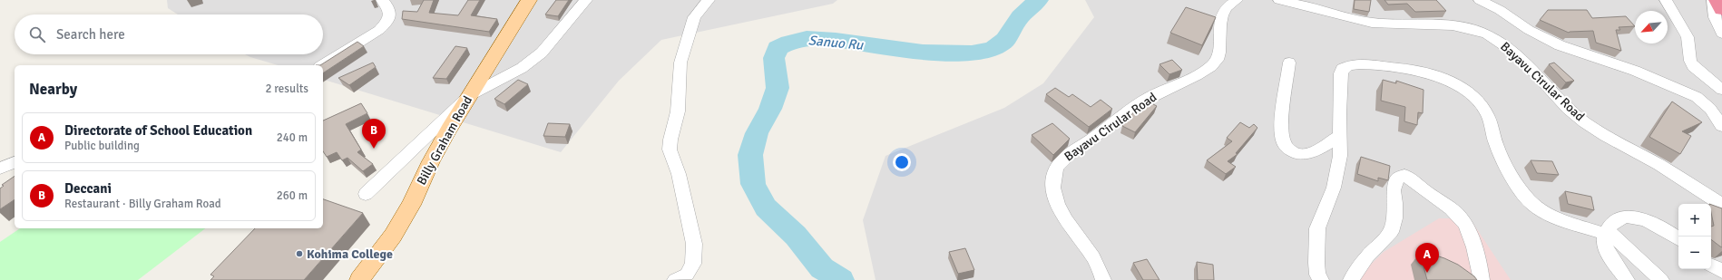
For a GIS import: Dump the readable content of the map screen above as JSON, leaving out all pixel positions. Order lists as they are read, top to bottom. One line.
{"streets":{"main road":["Billy Graham Road"],"street":["Bayavu Cirular Road"]},"water":["Sanuo Ru"],"places":["Kohima College"],"north":"bottom left","page":{"search":"Search here","heading":["Nearby","2 results"],"list":[{"mark":"A","name":"Directorate of School Education","note":"Public building","value":"240 m"},{"mark":"B","name":"Deccani","note":"Restaurant · Billy Graham Road","value":"260 m"}],"pins":["B","A"],"map_buttons":["+","−"]}}
